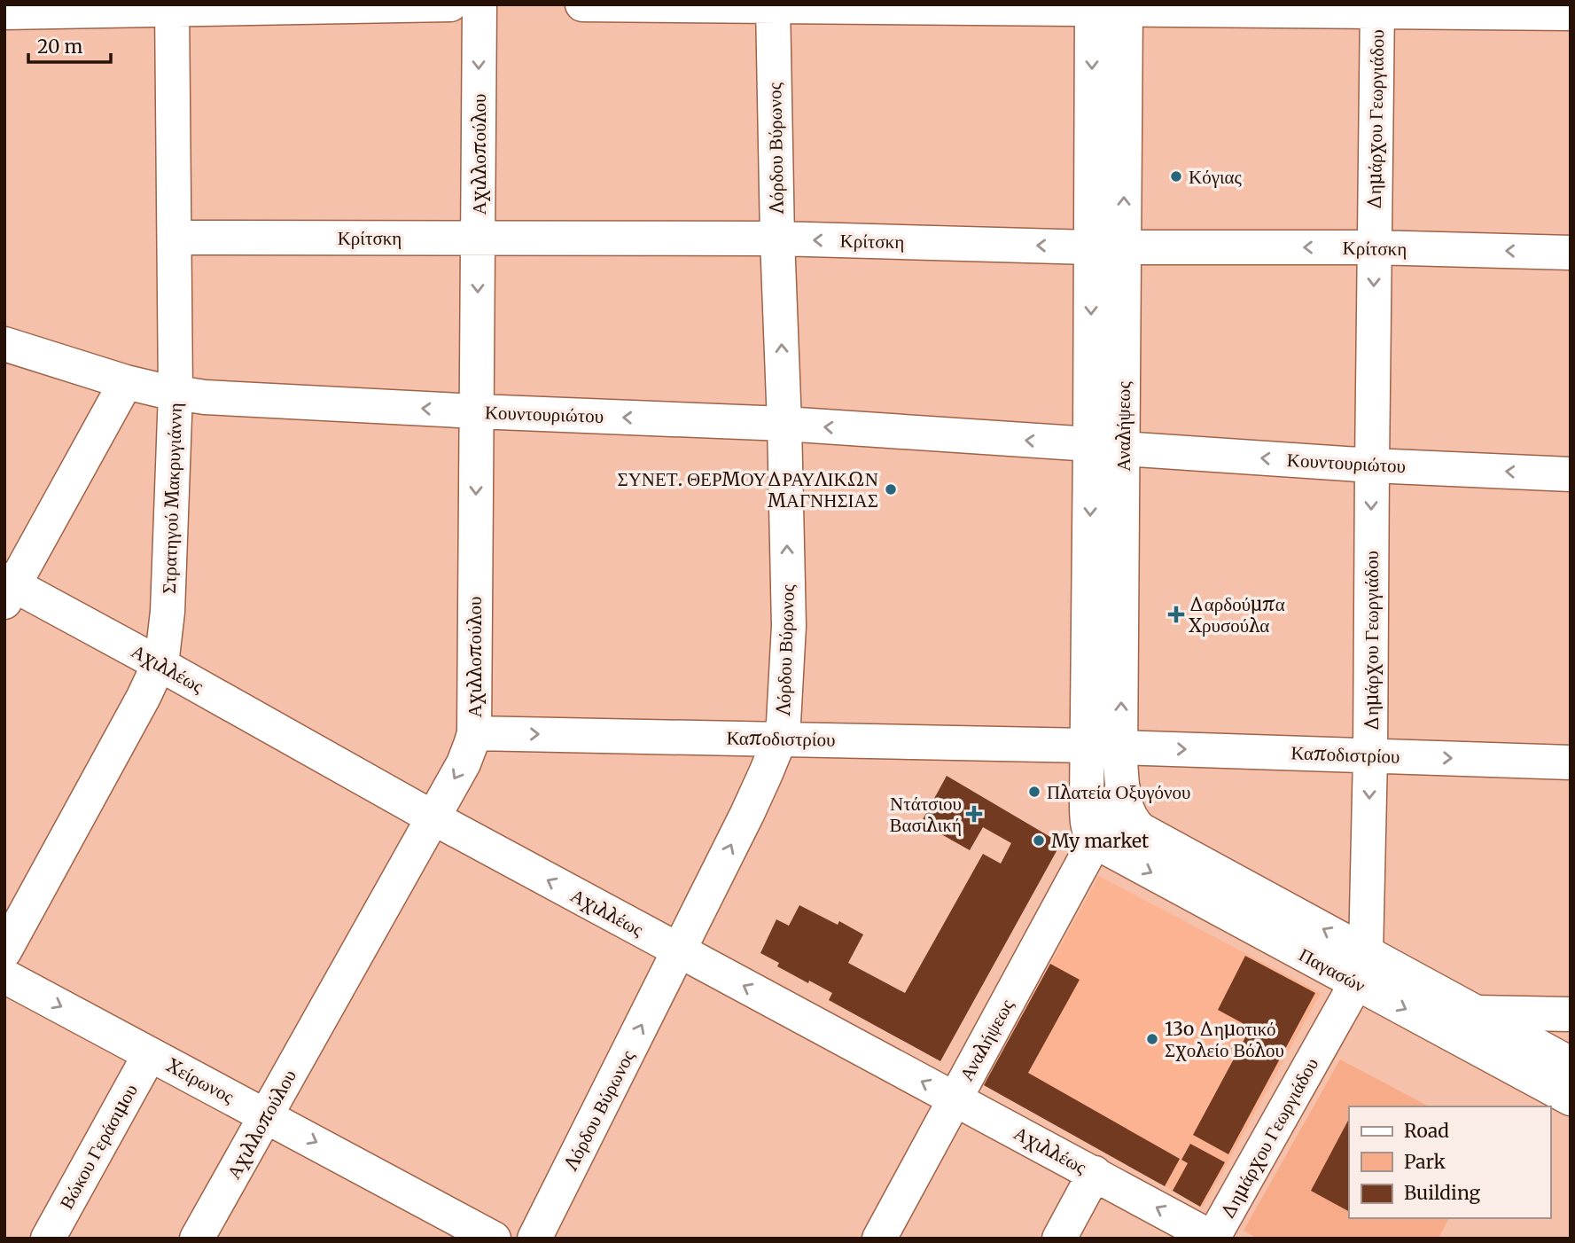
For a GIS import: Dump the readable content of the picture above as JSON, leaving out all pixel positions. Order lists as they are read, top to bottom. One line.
{"streets":{"street":["Δημάρχου Γεωργιάδου","Λόρδου Βύρωνος","Αχιλλοπούλου","Κρίτσκη","Κουντουριώτου","Αναλήψεως","Στρατηγού Μακρυγιάννη","Αχιλλέως","Καποδιστρίου","Παγασών","Χείρωνος","Βώκου Γεράσιμου"]},"crossings":[["Δημάρχου Γεωργιάδου","Κρίτσκη"],["Δημάρχου Γεωργιάδου","Κουντουριώτου"],["Δημάρχου Γεωργιάδου","Αχιλλέως"],["Δημάρχου Γεωργιάδου","Καποδιστρίου"],["Δημάρχου Γεωργιάδου","Παγασών"],["Λόρδου Βύρωνος","Κρίτσκη"],["Λόρδου Βύρωνος","Κουντουριώτου"],["Λόρδου Βύρωνος","Αχιλλέως"],["Λόρδου Βύρωνος","Καποδιστρίου"],["Αχιλλοπούλου","Κρίτσκη"],["Αχιλλοπούλου","Κουντουριώτου"],["Αχιλλοπούλου","Αχιλλέως"],["Αχιλλοπούλου","Καποδιστρίου"],["Αχιλλοπούλου","Χείρωνος"],["Κρίτσκη","Αναλήψεως"],["Κρίτσκη","Στρατηγού Μακρυγιάννη"],["Κουντουριώτου","Αναλήψεως"],["Κουντουριώτου","Στρατηγού Μακρυγιάννη"],["Αναλήψεως","Αχιλλέως"],["Αναλήψεως","Καποδιστρίου"],["Αναλήψεως","Παγασών"],["Στρατηγού Μακρυγιάννη","Αχιλλέως"],["Χείρωνος","Βώκου Γεράσιμου"]],"one_way":["Δημάρχου Γεωργιάδου","Λόρδου Βύρωνος","Αχιλλοπούλου","Κουντουριώτου","Αχιλλέως","Καποδιστρίου","Χείρωνος"],"places":{"other":["Κόγιας","ΣΥΝΕΤ. ΘΕΡΜΟΥΔΡΑΥΛΙΚΩΝ ΜΑΓΝΗΣΙΑΣ","Πλατεία Οξυγόνου","My market","13o Δημοτικό Σχολείο Βόλου"],"health":["Δαρδούμπα Χρυσούλα","Ντάτσιου Βασιλική"]},"legend":["Road","Park","Building"],"scale_bar":"20 m"}
